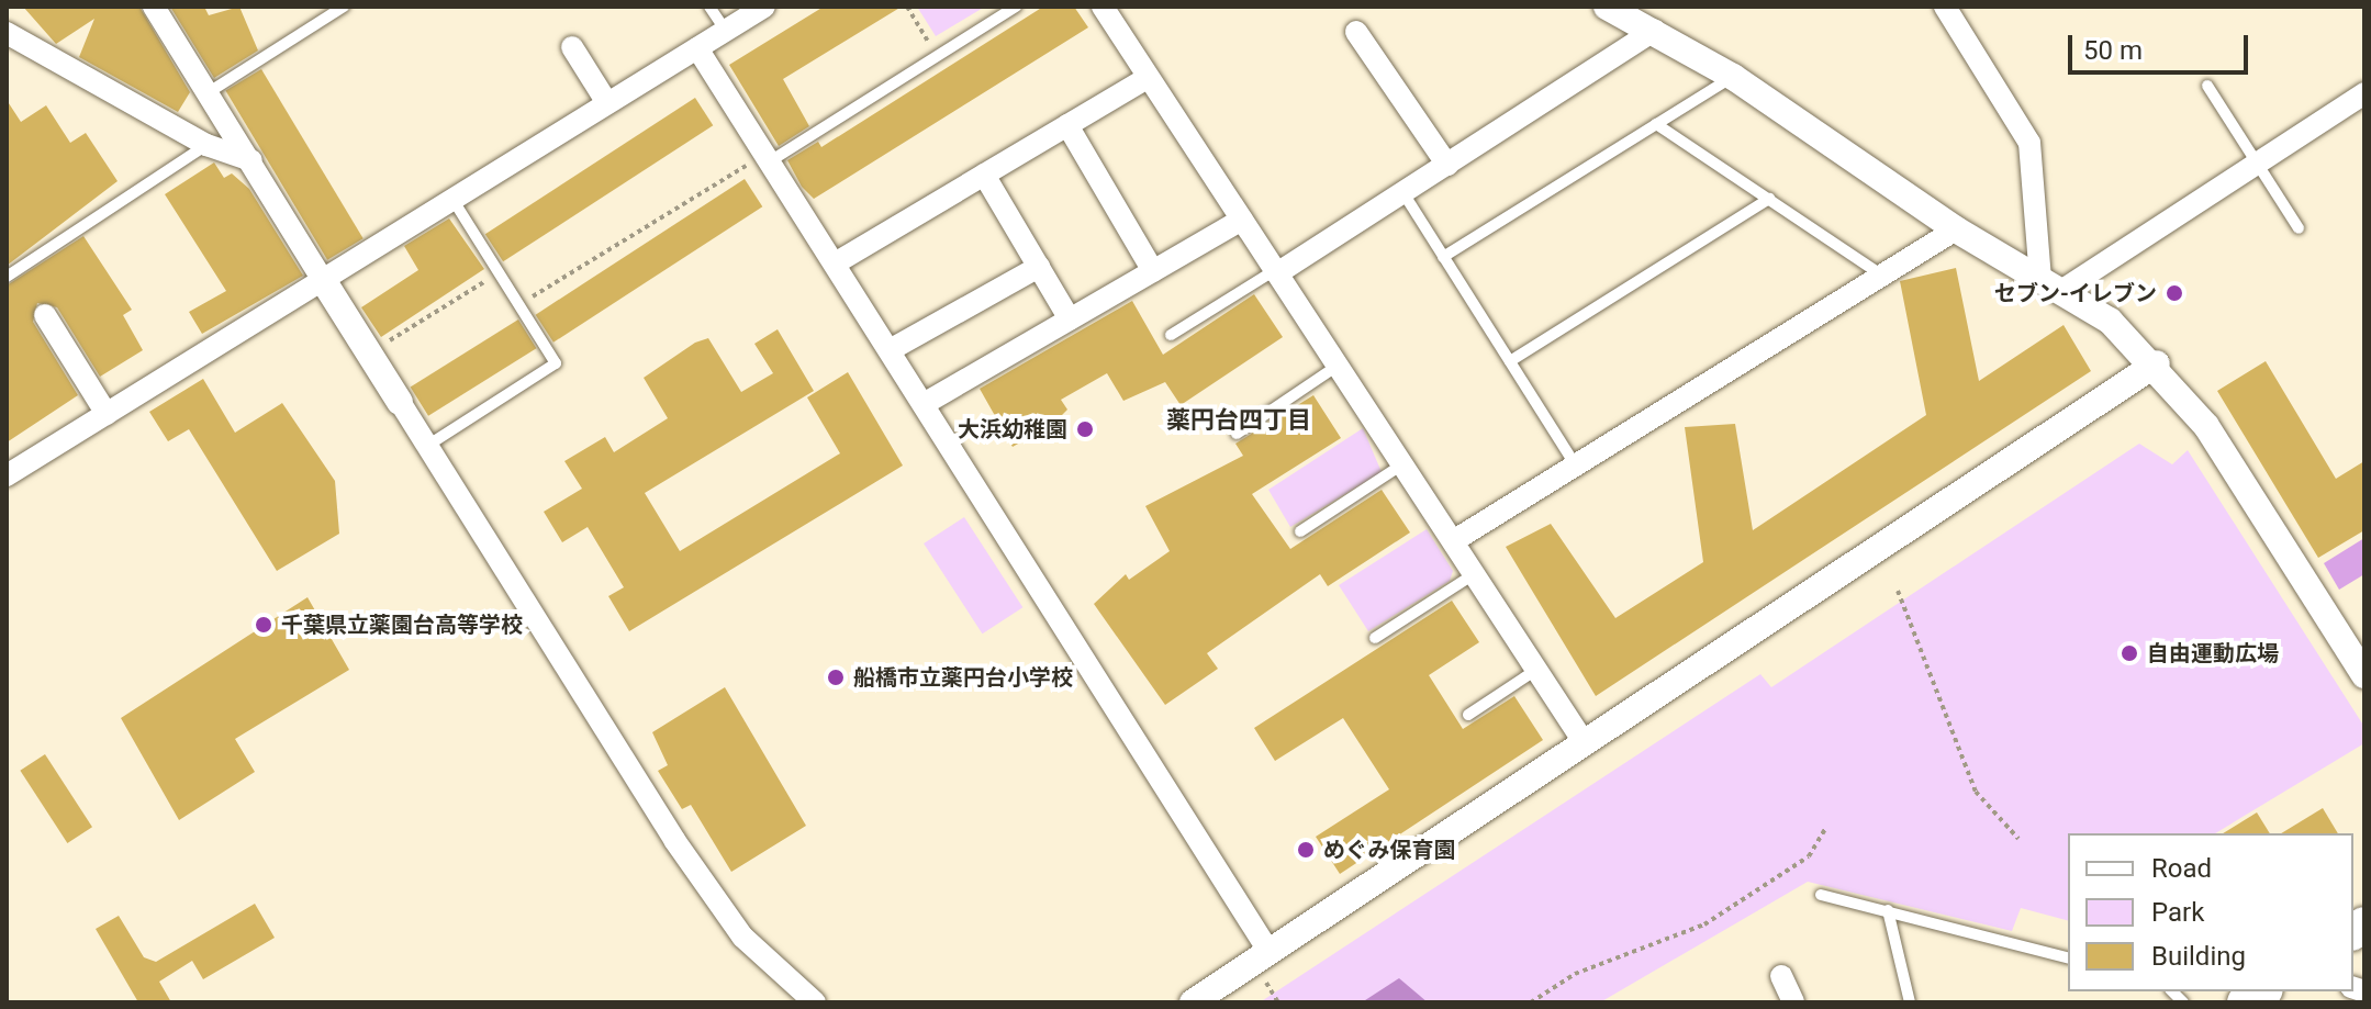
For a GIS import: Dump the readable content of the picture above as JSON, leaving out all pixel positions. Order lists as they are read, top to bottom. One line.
{"districts":["薬円台四丁目"],"places":["セブン-イレブン","大浜幼稚園","千葉県立薬園台高等学校","自由運動広場","船橋市立薬円台小学校","めぐみ保育園"],"legend":["Road","Park","Building"],"scale_bar":"50 m"}
